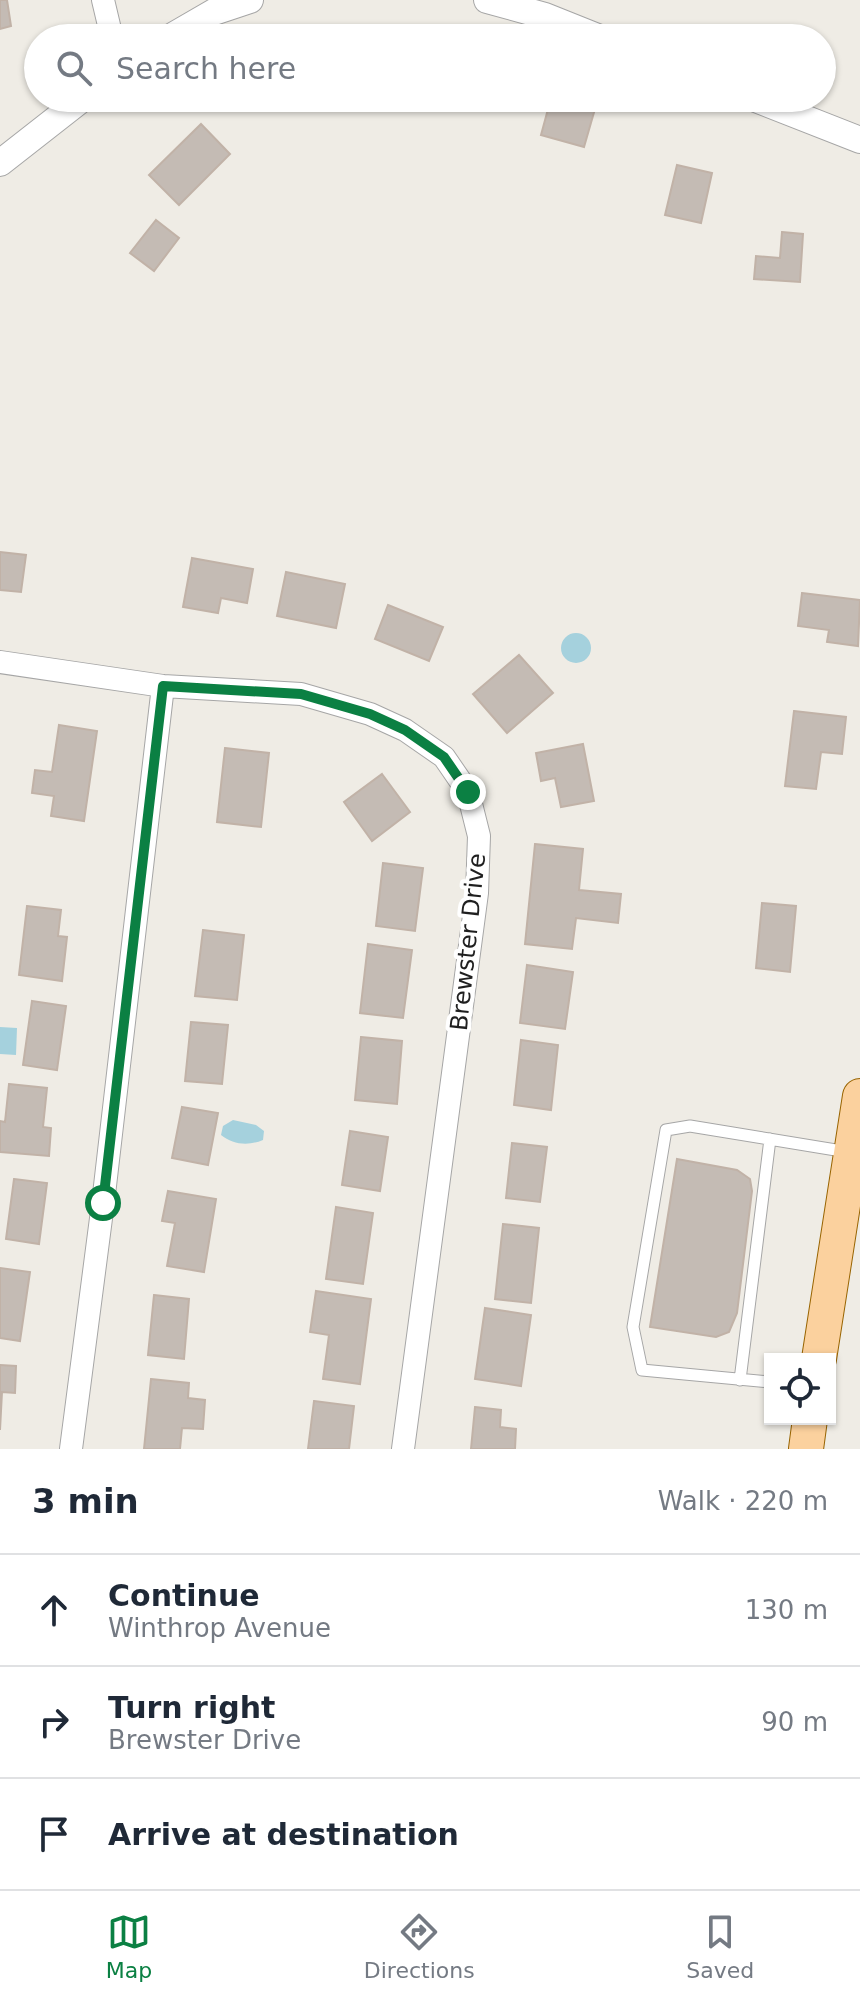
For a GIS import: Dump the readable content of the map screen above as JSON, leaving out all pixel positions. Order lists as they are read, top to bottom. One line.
{"streets":{"street":["Brewster Drive"]},"page":{"search":"Search here","heading":["3 min","Walk · 220 m"],"list":[["Continue","Winthrop Avenue","130 m"],["Turn right","Brewster Drive","90 m"],"Arrive at destination"],"nav":["Map","Directions","Saved"]}}
